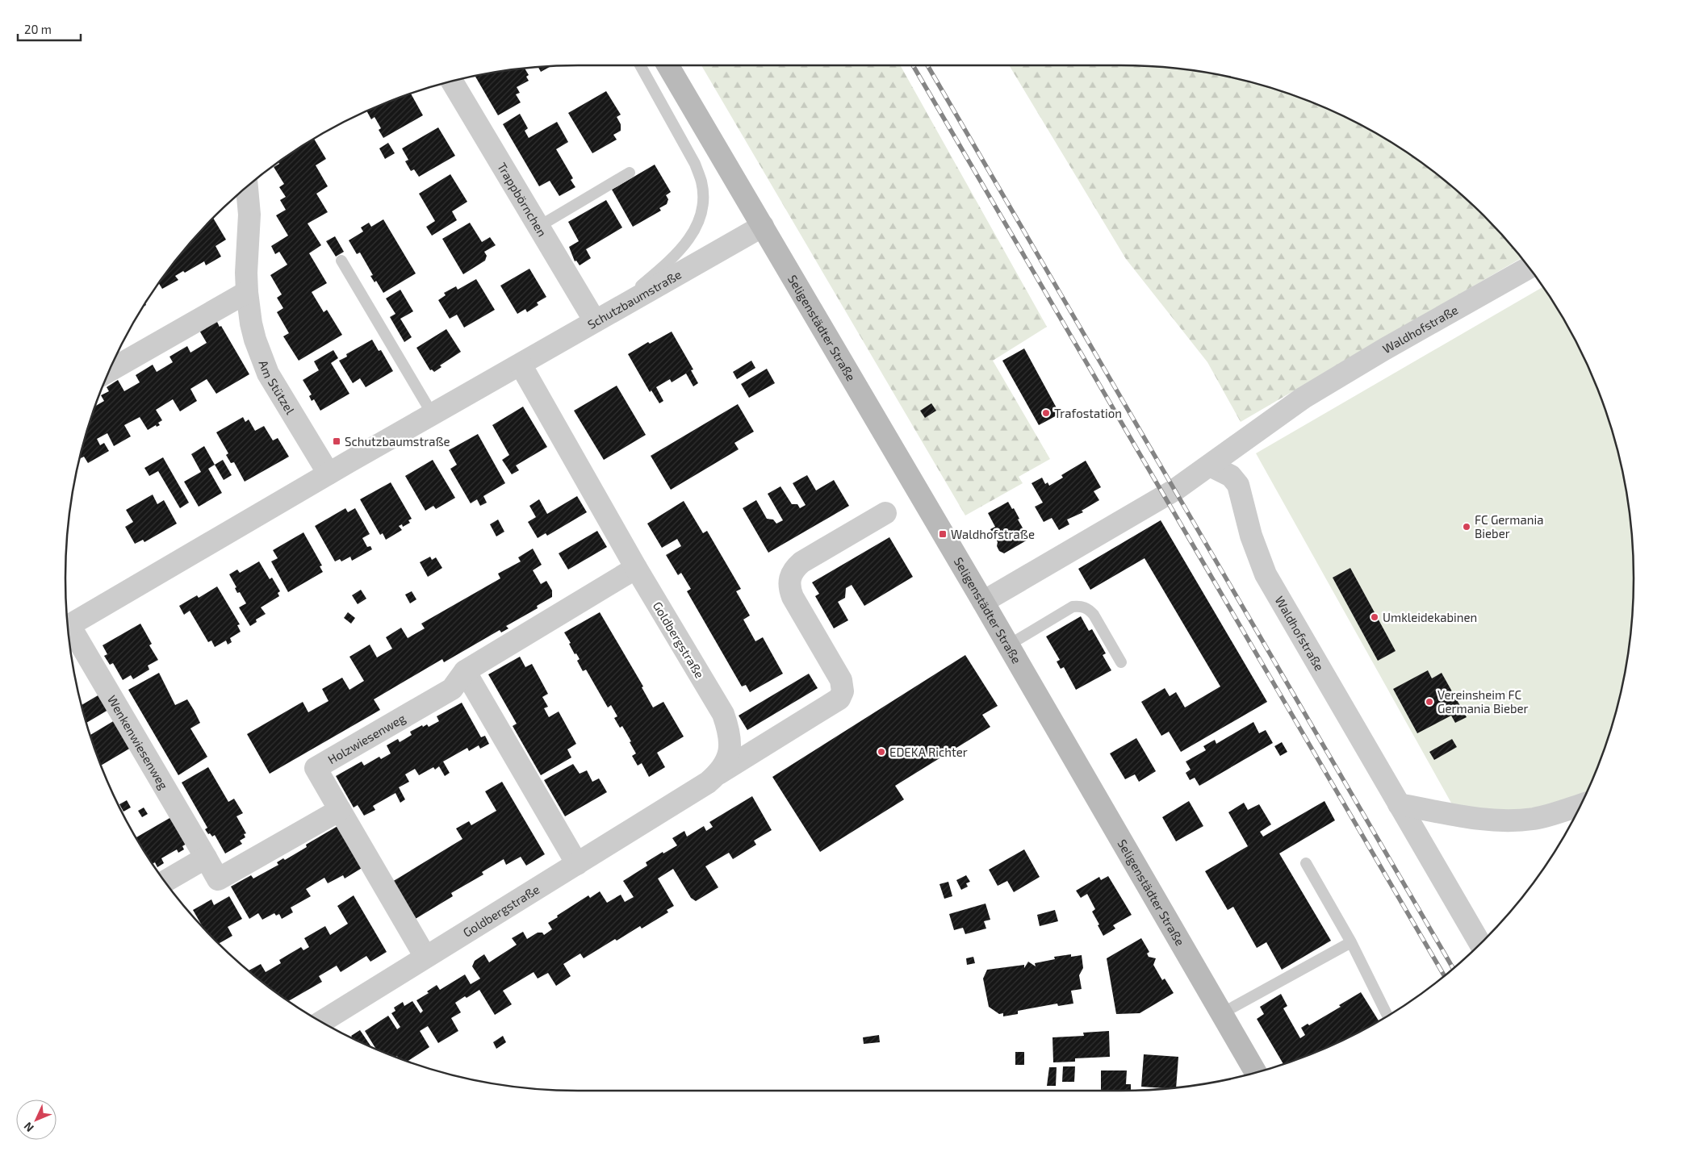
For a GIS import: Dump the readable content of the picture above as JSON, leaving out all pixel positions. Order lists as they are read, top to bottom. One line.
{"streets":{"street":["Trappbörnchen","Schutzbaumstraße","Seligenstädter Straße","Waldhofstraße","Am Stützel","Goldbergstraße","Holzwiesenweg","Wenkenwiesenweg"]},"crossings":[["Trappbörnchen","Schutzbaumstraße"],["Schutzbaumstraße","Seligenstädter Straße"],["Schutzbaumstraße","Am Stützel"],["Schutzbaumstraße","Goldbergstraße"],["Seligenstädter Straße","Waldhofstraße"],["Goldbergstraße","Holzwiesenweg"]],"places":{"other":["Trafostation","FC Germania Bieber","Umkleidekabinen","Vereinsheim FC Germania Bieber","EDEKA Richter"],"transit":["Schutzbaumstraße","Waldhofstraße"]},"scale_bar":"20 m","north":"bottom left"}
